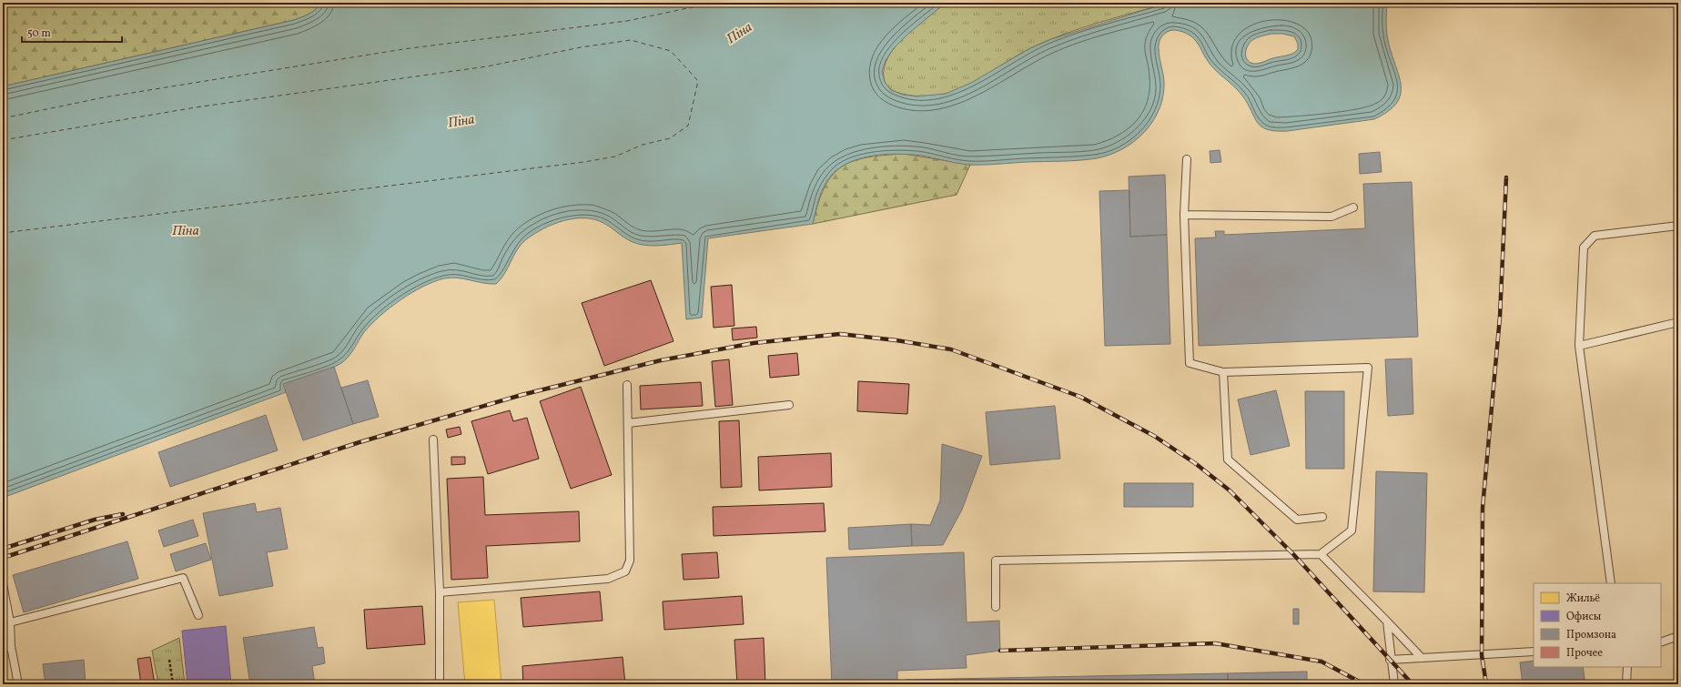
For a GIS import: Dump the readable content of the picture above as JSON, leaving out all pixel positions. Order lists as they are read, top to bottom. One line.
{"water":["Піна"],"legend":["Жильё","Офисы","Промзона","Прочее"],"scale_bar":"50 m"}
